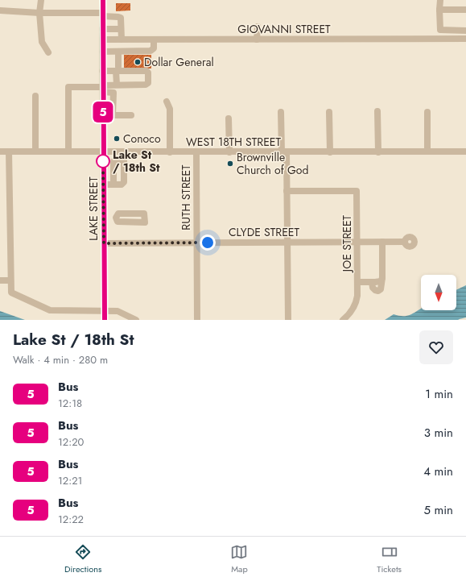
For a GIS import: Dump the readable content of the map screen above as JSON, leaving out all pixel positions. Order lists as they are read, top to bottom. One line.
{"streets":{"street":["GIOVANNI STREET","WEST 18TH STREET","RUTH STREET","LAKE STREET","CLYDE STREET","JOE STREET"]},"crossings":[["GIOVANNI STREET","LAKE STREET"],["WEST 18TH STREET","RUTH STREET"],["WEST 18TH STREET","LAKE STREET"],["RUTH STREET","CLYDE STREET"],["LAKE STREET","CLYDE STREET"],["CLYDE STREET","JOE STREET"]],"places":["Dollar General","Conoco","Lake St / 18th St","Brownville Church of God"],"lines":["bus line 5"],"north":"bottom","page":{"on_map":"5","heading":["Lake St / 18th St","Walk · 4 min · 280 m"],"list":[{"mark":"5","name":"Bus","note":"12:18","value":"1 min"},{"mark":"5","name":"Bus","note":"12:20","value":"3 min"},{"mark":"5","name":"Bus","note":"12:21","value":"4 min"},{"mark":"5","name":"Bus","note":"12:22","value":"5 min"}],"tabs":["Directions","Map","Tickets"]}}
